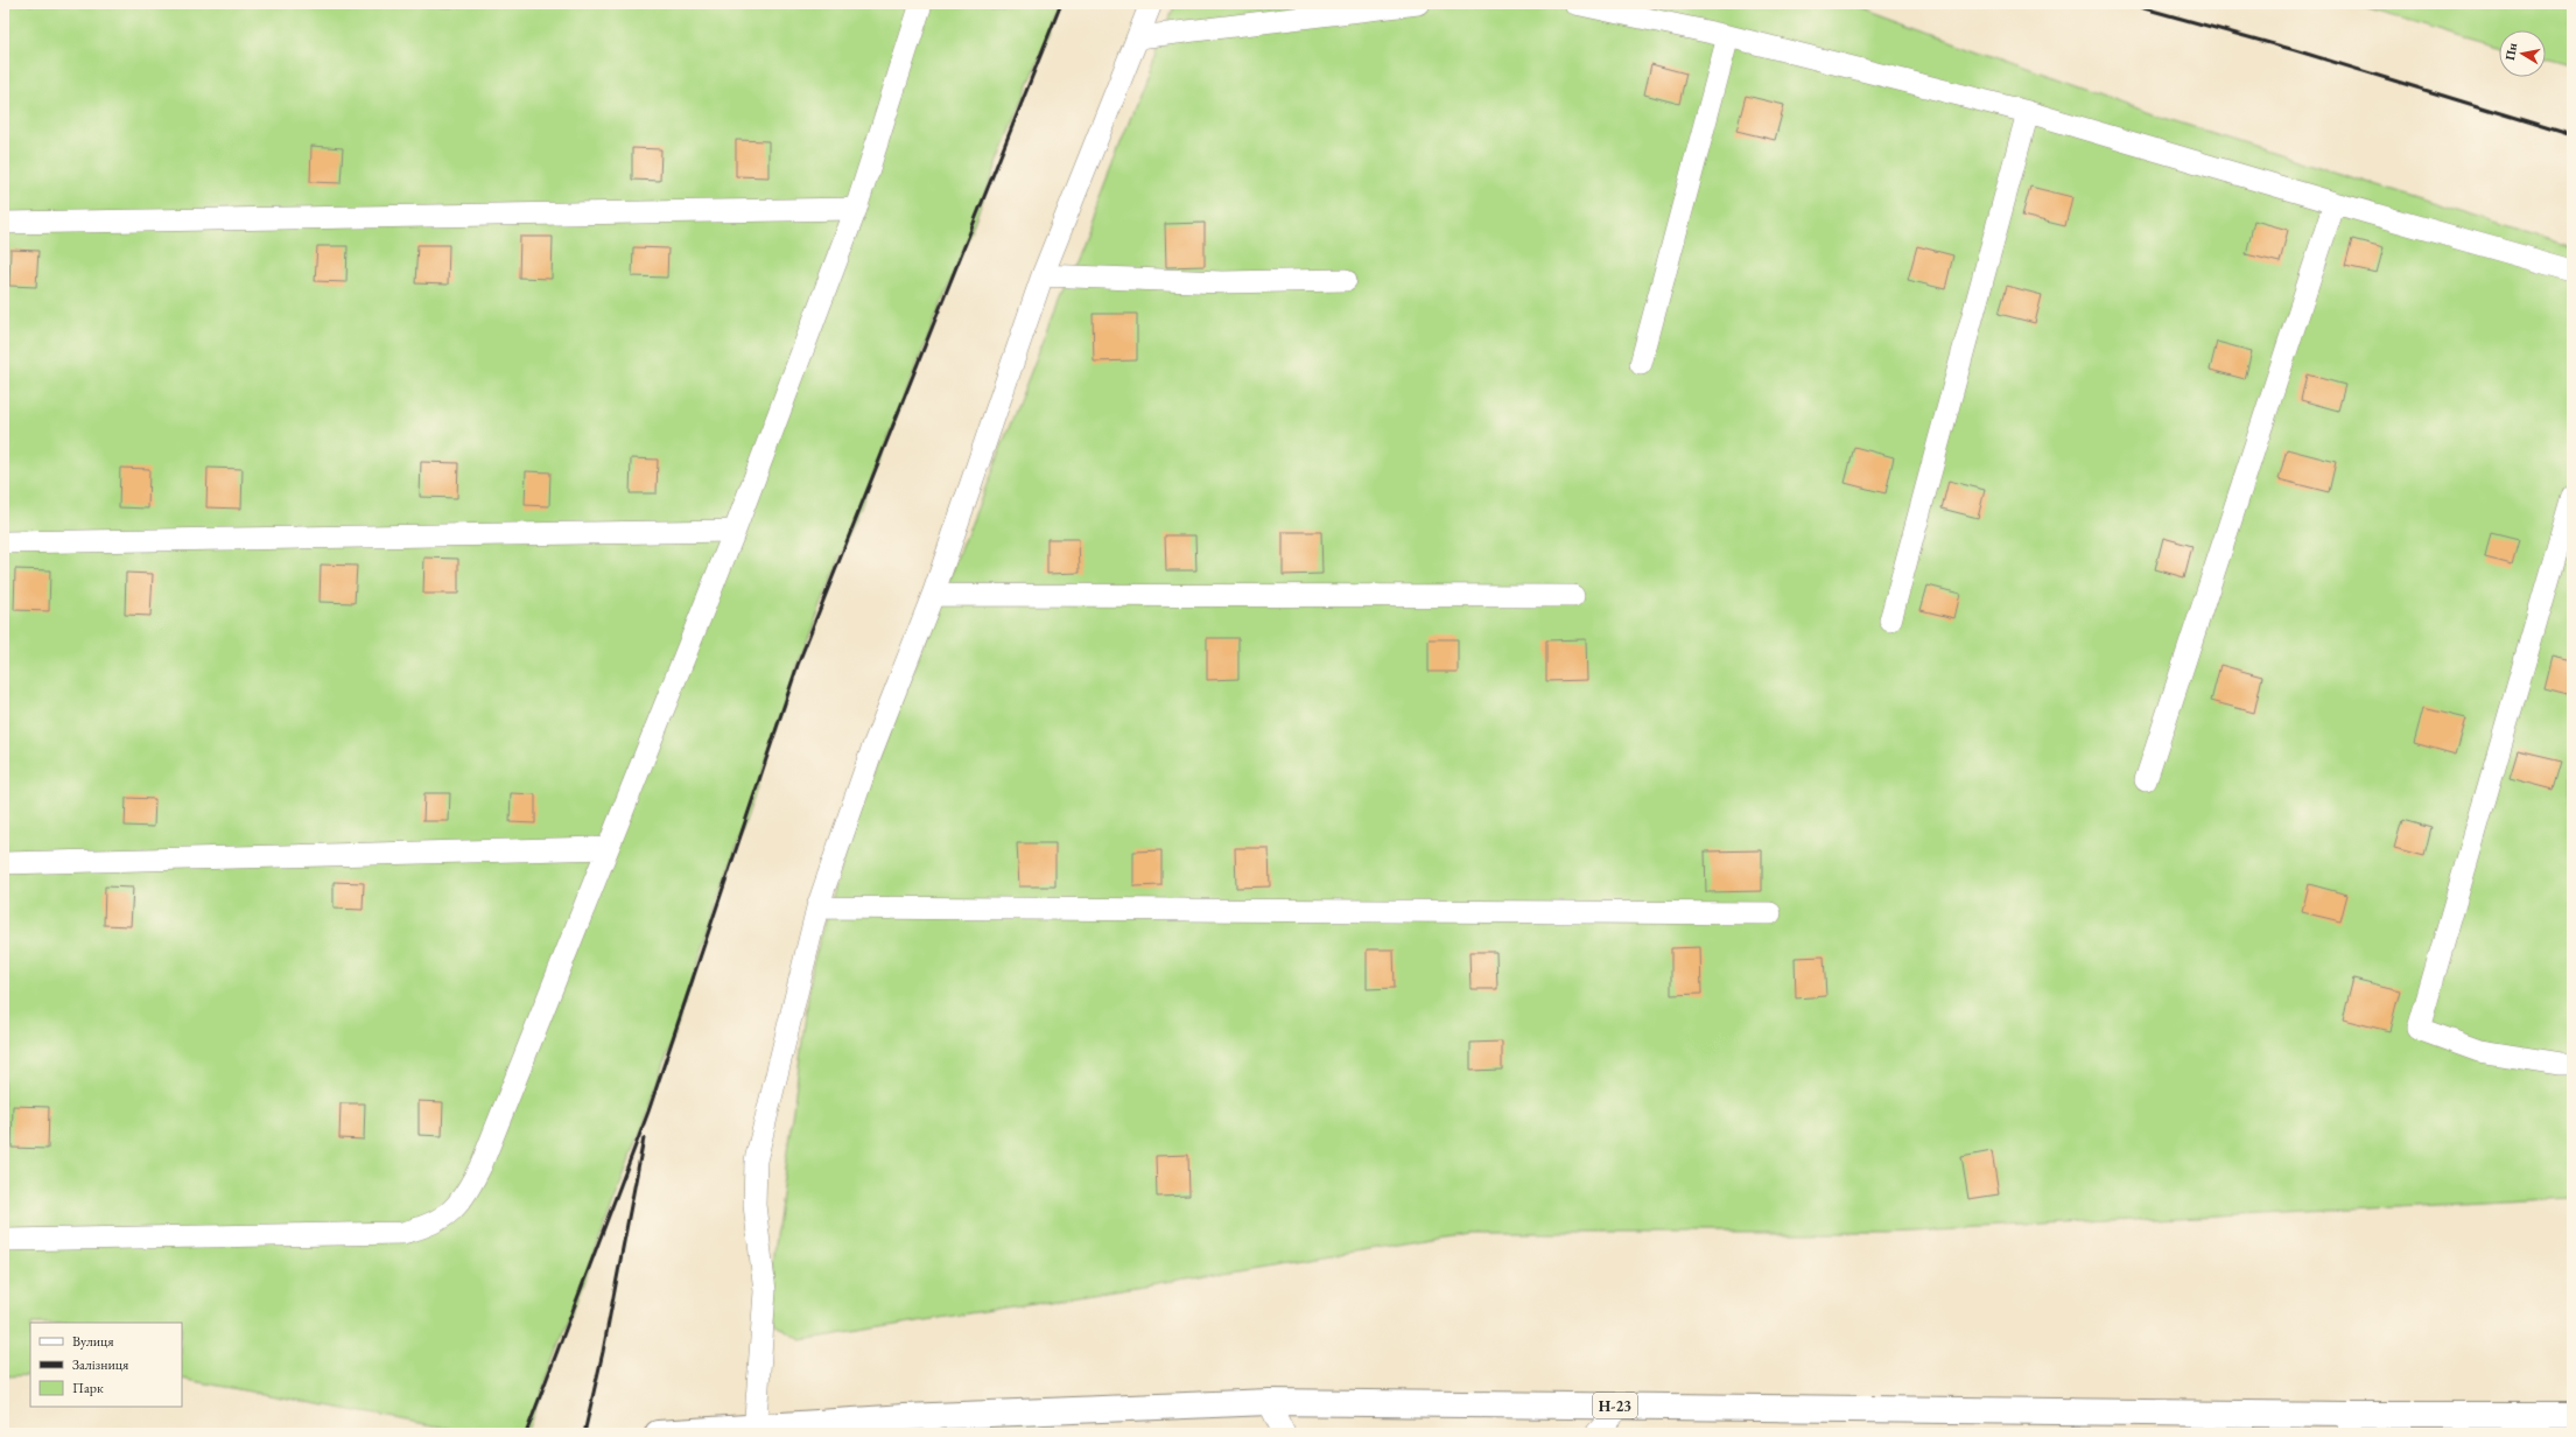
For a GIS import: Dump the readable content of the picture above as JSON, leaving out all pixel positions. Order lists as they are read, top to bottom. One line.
{"streets":{"main road":["Н-23"]},"legend":["Вулиця","Залізниця","Парк"],"north":"left"}
